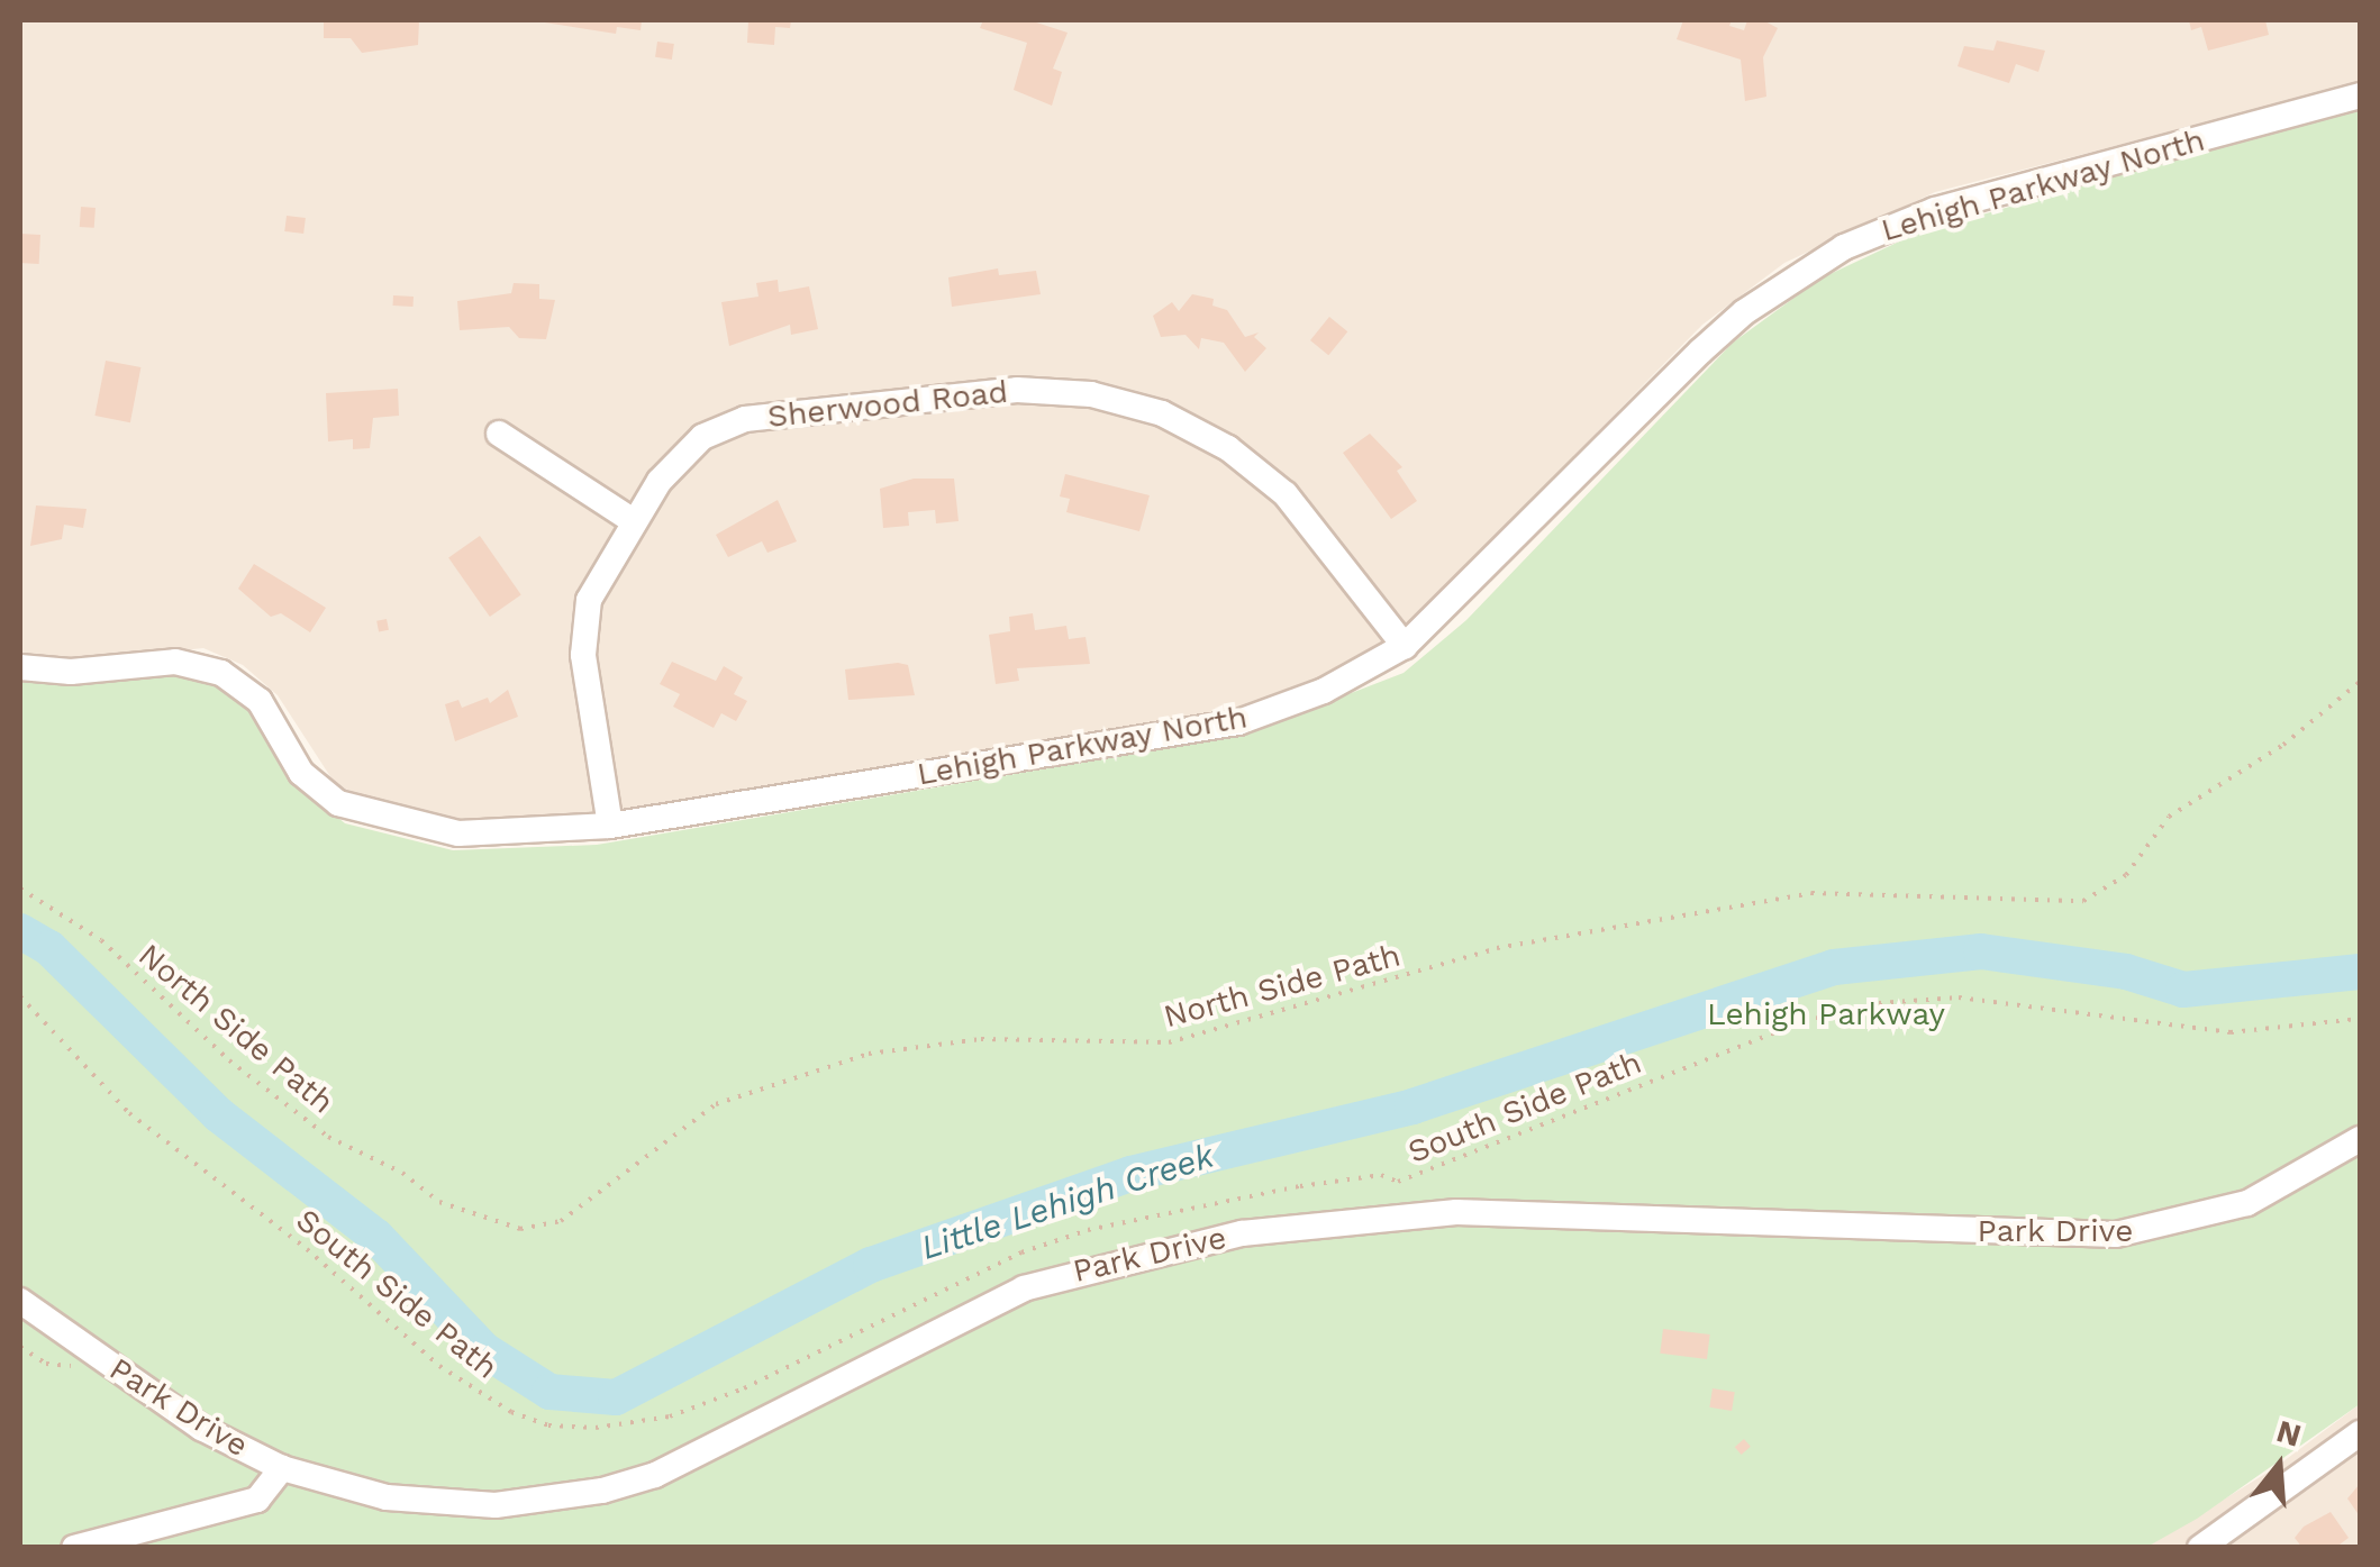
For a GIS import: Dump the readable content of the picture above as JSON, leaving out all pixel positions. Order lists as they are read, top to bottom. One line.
{"streets":{"street":["Lehigh Parkway North","Sherwood Road","Park Drive"],"path":["North Side Path","South Side Path"]},"crossings":[["Lehigh Parkway North","Sherwood Road"]],"water":["Little Lehigh Creek"],"parks":["Lehigh Parkway"],"north":"top"}
